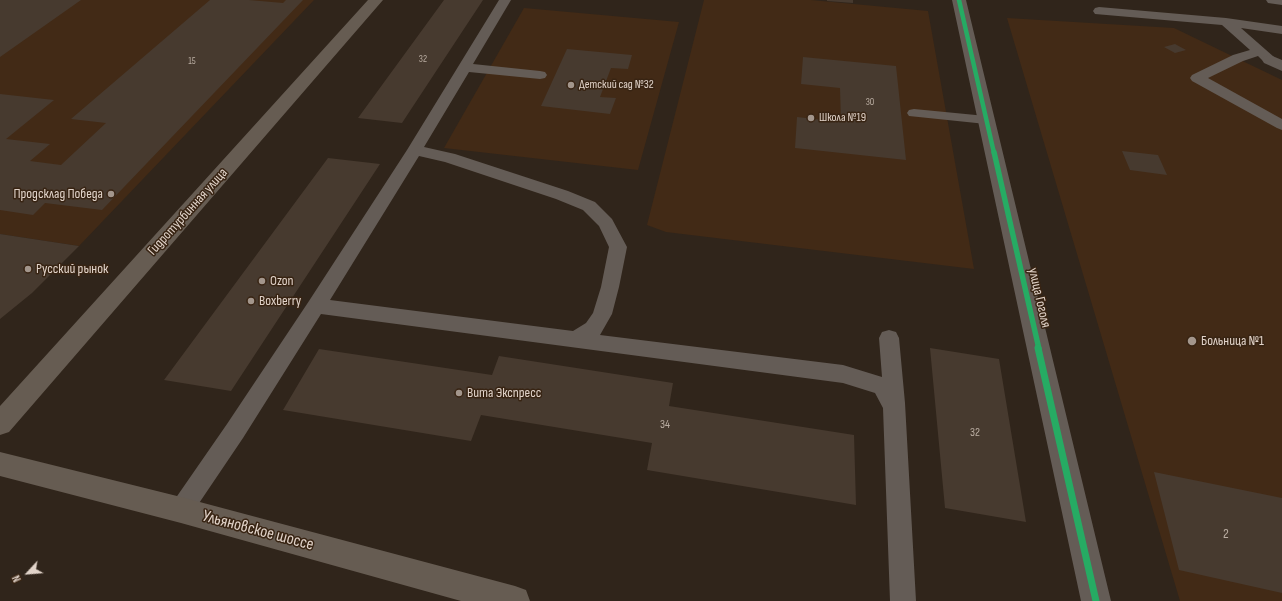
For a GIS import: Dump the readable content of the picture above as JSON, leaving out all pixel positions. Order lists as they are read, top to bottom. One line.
{"streets":{"main road":["Гидротурбинная улица","Ульяновское шоссе"],"street":["улица Гоголя"]},"places":["Детский сад №32","Школа №19","Продсклад Победа","Русский рынок","Ozon","Boxberry","Больница №1","Вита Экспресс"],"house_numbers":["32","15","30","34","32","2"],"north":"bottom left"}
